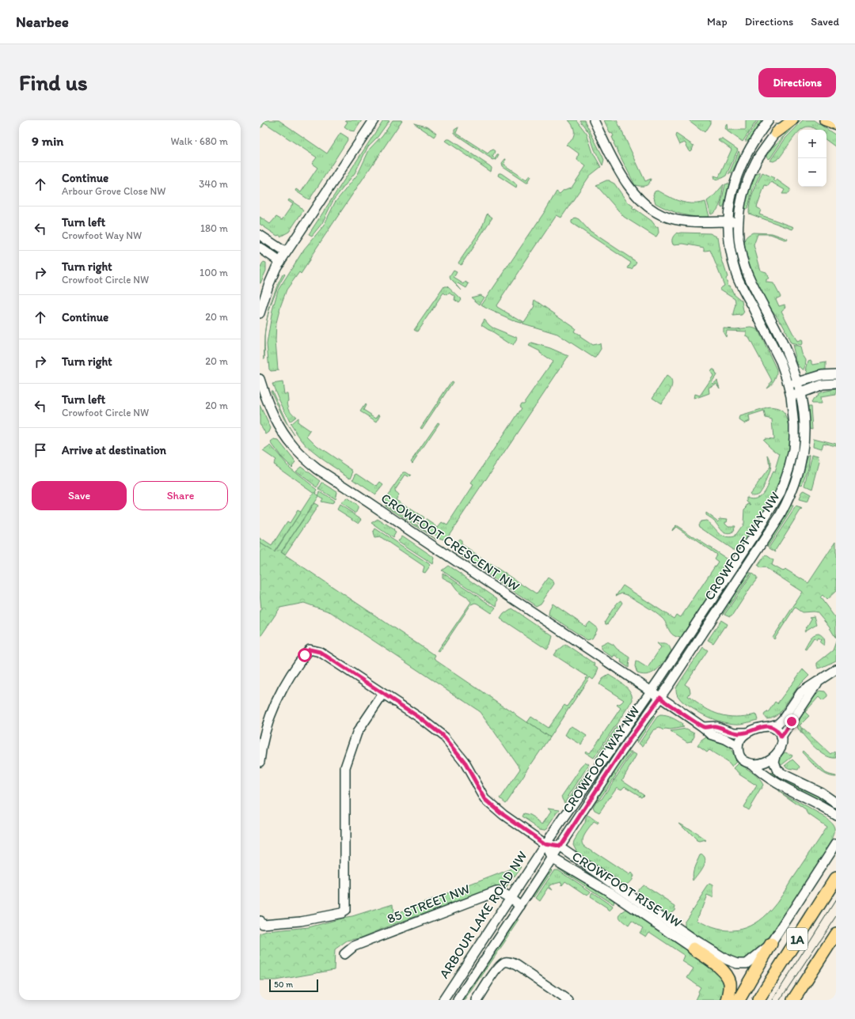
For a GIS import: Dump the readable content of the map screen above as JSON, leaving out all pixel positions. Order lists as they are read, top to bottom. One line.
{"streets":{"highway":["1A"],"street":["CROWFOOT CRESCENT NW","CROWFOOT WAY NW","CROWFOOT RISE NW","85 STREET NW","ARBOUR LAKE ROAD NW"]},"crossings":[["CROWFOOT CRESCENT NW","CROWFOOT WAY NW"],["CROWFOOT WAY NW","CROWFOOT RISE NW"],["CROWFOOT WAY NW","ARBOUR LAKE ROAD NW"],["CROWFOOT RISE NW","ARBOUR LAKE ROAD NW"],["85 STREET NW","ARBOUR LAKE ROAD NW"]],"scale_bar":"50 m","page":{"header":"Nearbee","nav":["Map","Directions","Saved"],"buttons":["Directions",["Save","Share"]],"title":"Find us","heading":["9 min","Walk · 680 m"],"map_buttons":["+","−"],"list":[["Continue","Arbour Grove Close NW","340 m"],["Turn left","Crowfoot Way NW","180 m"],["Turn right","Crowfoot Circle NW","100 m"],["Continue","20 m"],["Turn right","20 m"],["Turn left","Crowfoot Circle NW","20 m"],"Arrive at destination"],"scale":"50 m"}}
